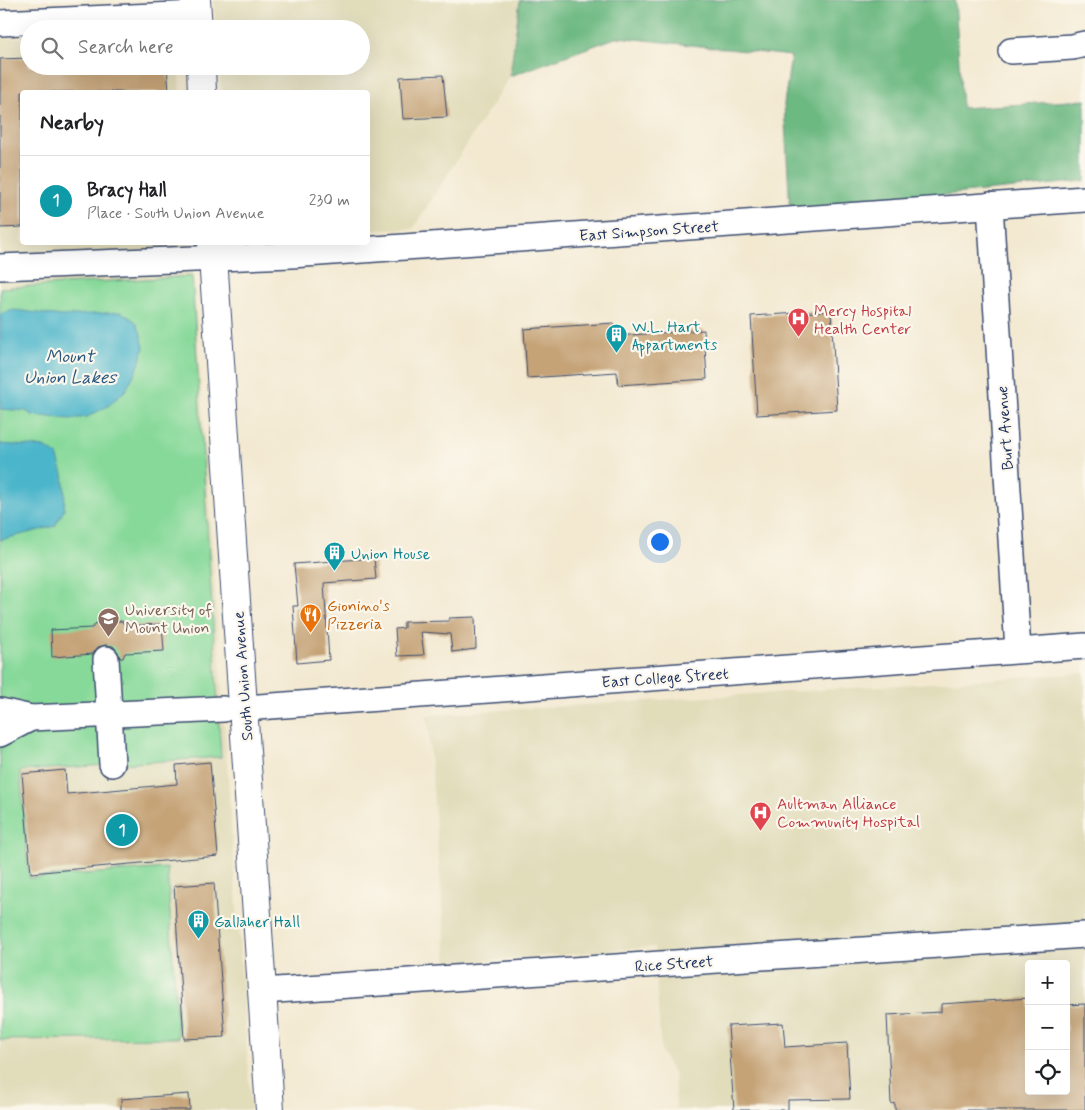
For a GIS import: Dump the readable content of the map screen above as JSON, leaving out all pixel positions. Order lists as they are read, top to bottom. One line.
{"streets":{"main road":["South Union Avenue"],"street":["East Simpson Street","Burt Avenue","East College Street","Rice Street"]},"crossings":[["East Simpson Street","Burt Avenue"],["East Simpson Street","South Union Avenue"],["Burt Avenue","East College Street"],["South Union Avenue","East College Street"],["South Union Avenue","Rice Street"]],"water":["Mount Union Lakes"],"places":{"hospital":["Mercy Hospital Health Center","Aultman Alliance Community Hospital"],"building":["W.L. Hart Appartments","Union House","Gallaher Hall"],"restaurant":["Gionino's Pizzeria"],"school or university":["University of Mount Union"]},"page":{"search":"Search here","heading":"Nearby","list":[{"mark":"1","name":"Bracy Hall","note":"Place · South Union Avenue","value":"230 m"}],"pins":"1","map_buttons":["+","−"]}}
